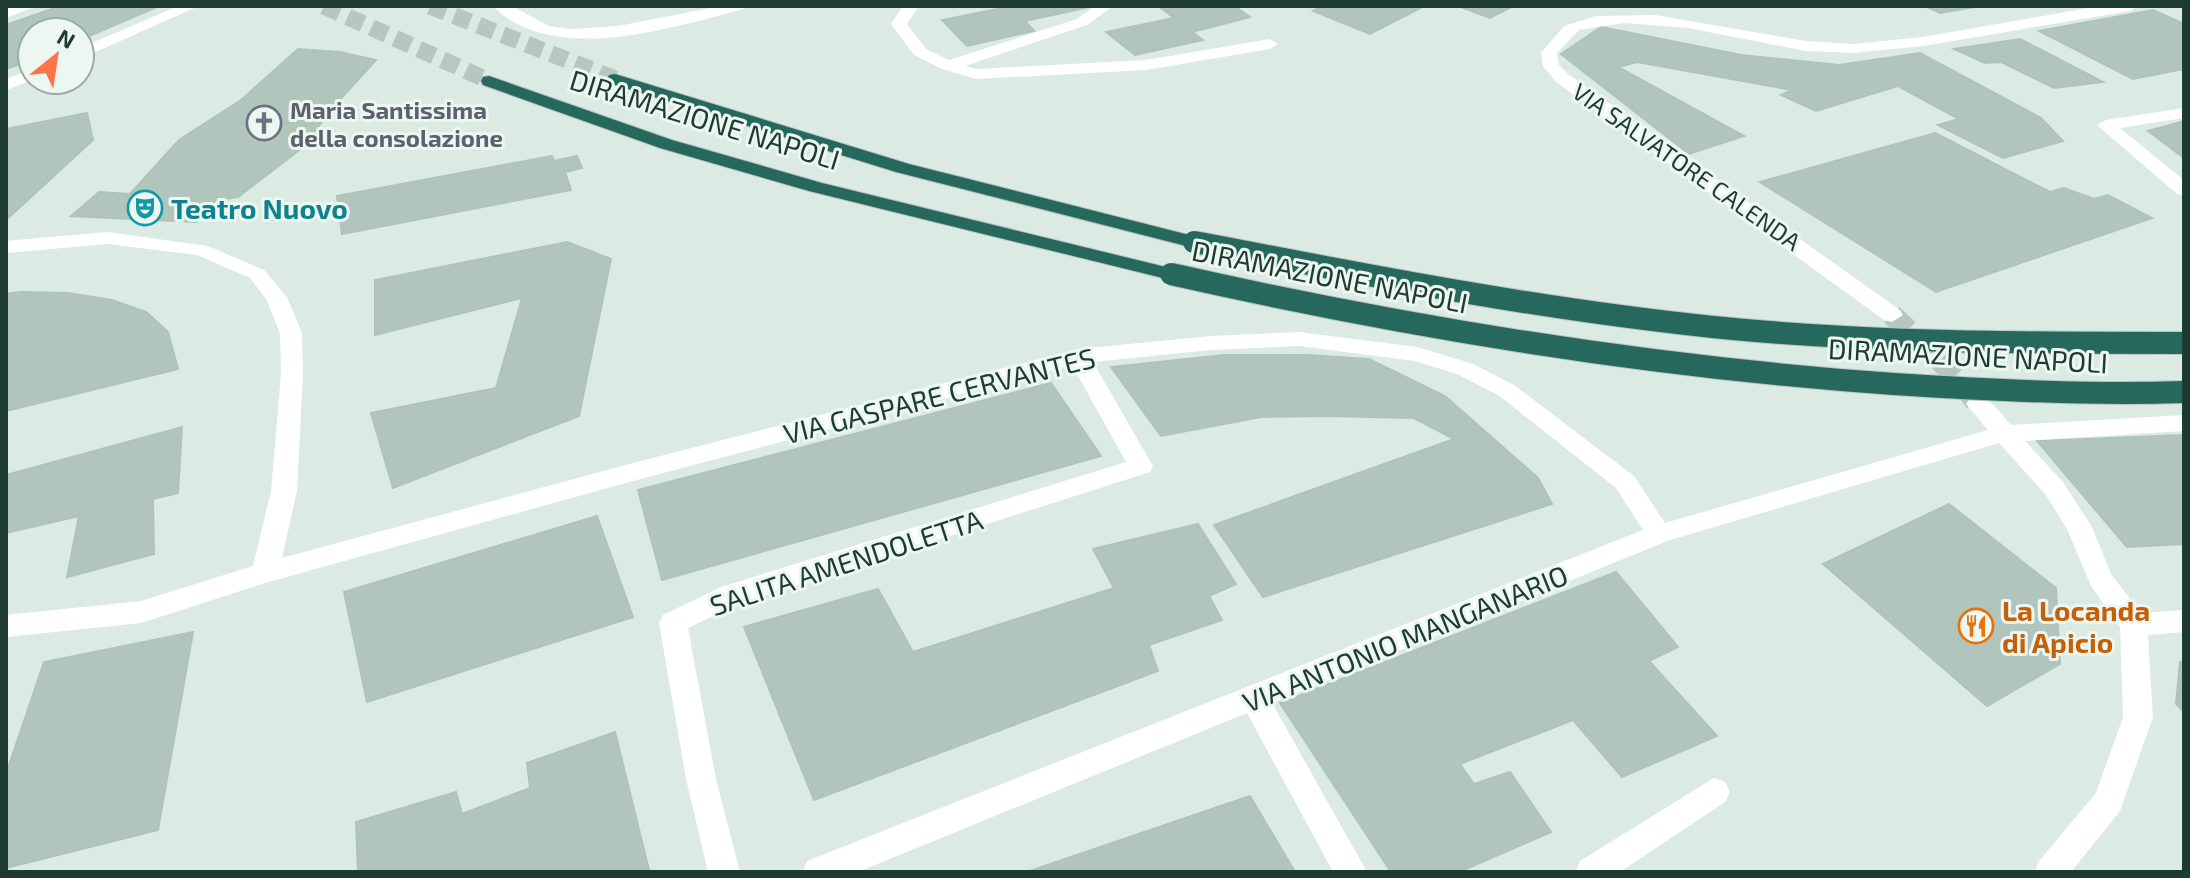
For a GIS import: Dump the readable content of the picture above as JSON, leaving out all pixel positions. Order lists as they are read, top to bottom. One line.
{"streets":{"highway":["DIRAMAZIONE NAPOLI"],"street":["VIA SALVATORE CALENDA","VIA GASPARE CERVANTES","SALITA AMENDOLETTA","VIA ANTONIO MANGANARIO"]},"crossings":[["VIA GASPARE CERVANTES","SALITA AMENDOLETTA"],["VIA GASPARE CERVANTES","VIA ANTONIO MANGANARIO"]],"places":{"church":["Maria Santissima della consolazione"],"theatre":["Teatro Nuovo"],"restaurant":["La Locanda di Apicio"]},"north":"top right"}
